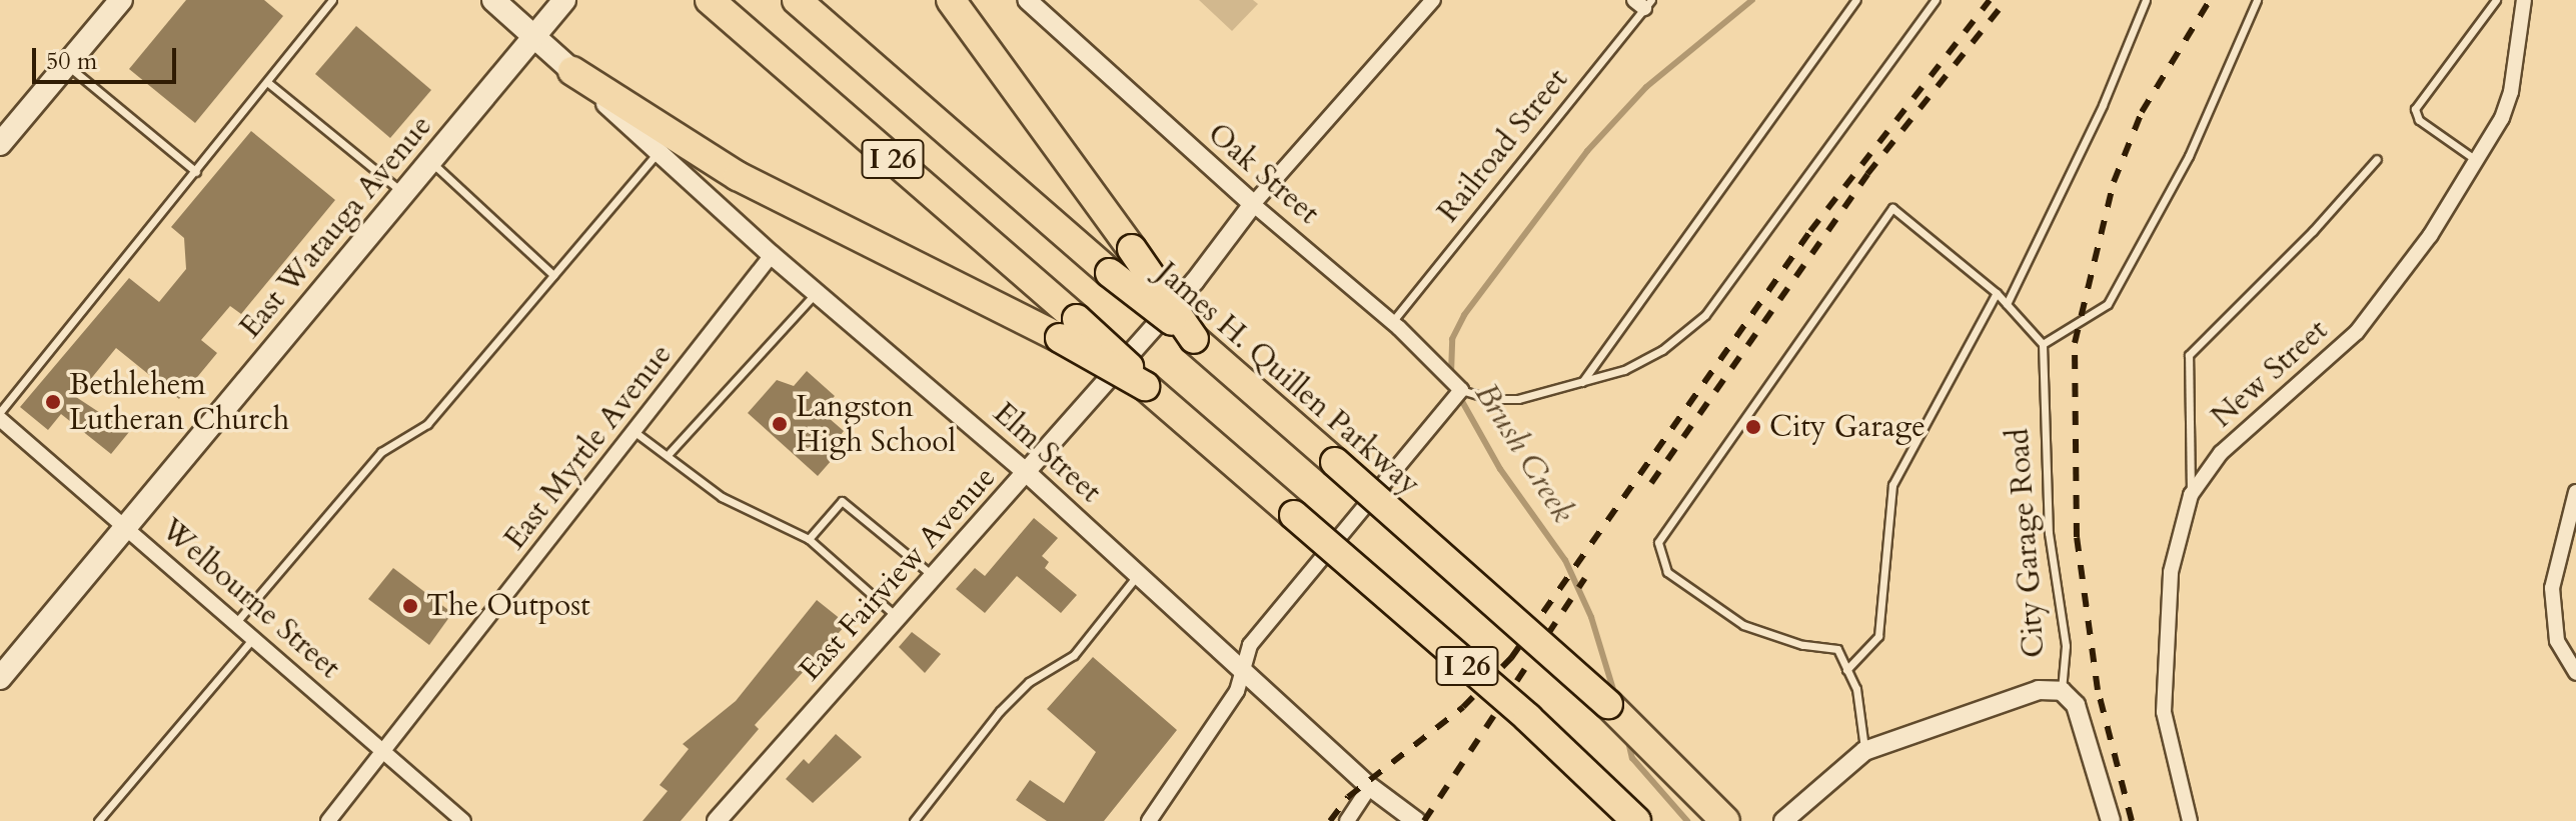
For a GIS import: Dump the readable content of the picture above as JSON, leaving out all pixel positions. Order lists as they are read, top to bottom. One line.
{"streets":{"highway":["I 26","James H. Quillen Parkway"],"main road":["East Watauga Avenue","Elm Street"],"street":["Oak Street","New Street","East Myrtle Avenue","East Fairview Avenue","Welbourne Street"],"lane":["Railroad Street","City Garage Road"]},"crossings":[["Railroad Street","Oak Street"],["Oak Street","East Fairview Avenue"],["East Watauga Avenue","Elm Street"],["East Watauga Avenue","Welbourne Street"],["East Myrtle Avenue","Elm Street"],["East Myrtle Avenue","Welbourne Street"],["Elm Street","East Fairview Avenue"]],"water":["Brush Creek"],"places":["Bethlehem Lutheran Church","Langston High School","City Garage","The Outpost"],"scale_bar":"50 m"}
